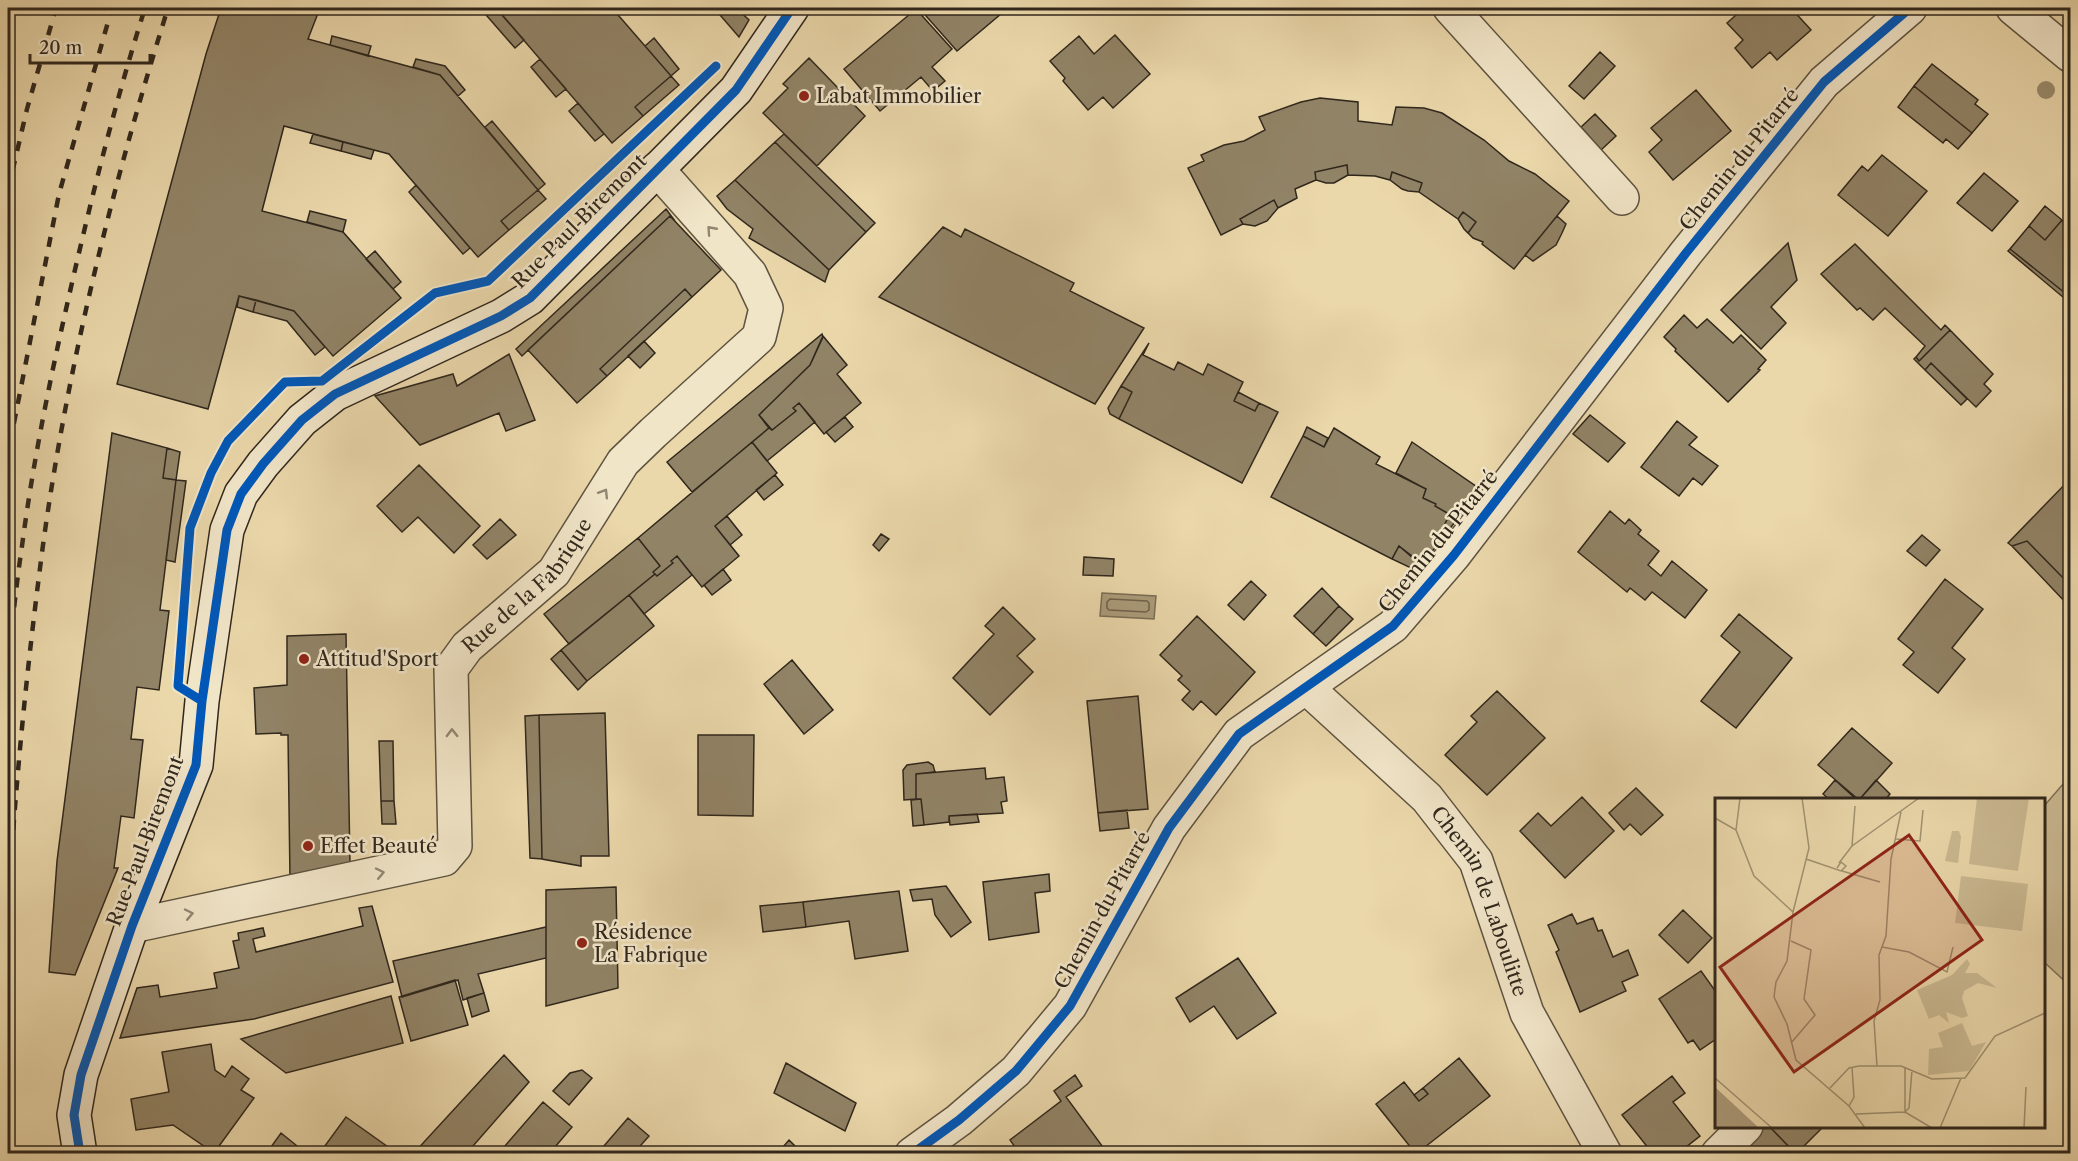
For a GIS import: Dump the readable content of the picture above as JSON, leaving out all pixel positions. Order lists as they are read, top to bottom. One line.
{"streets":{"street":["Chemin du Pitarré","Rue Paul Biremont","Rue de la Fabrique","Chemin de Laboulitte"]},"crossings":[["Chemin du Pitarré","Chemin de Laboulitte"],["Rue Paul Biremont","Rue de la Fabrique"]],"places":["Labat Immobilier","Attitud'Sport","Effet Beauté","Résidence La Fabrique"],"scale_bar":"20 m"}
